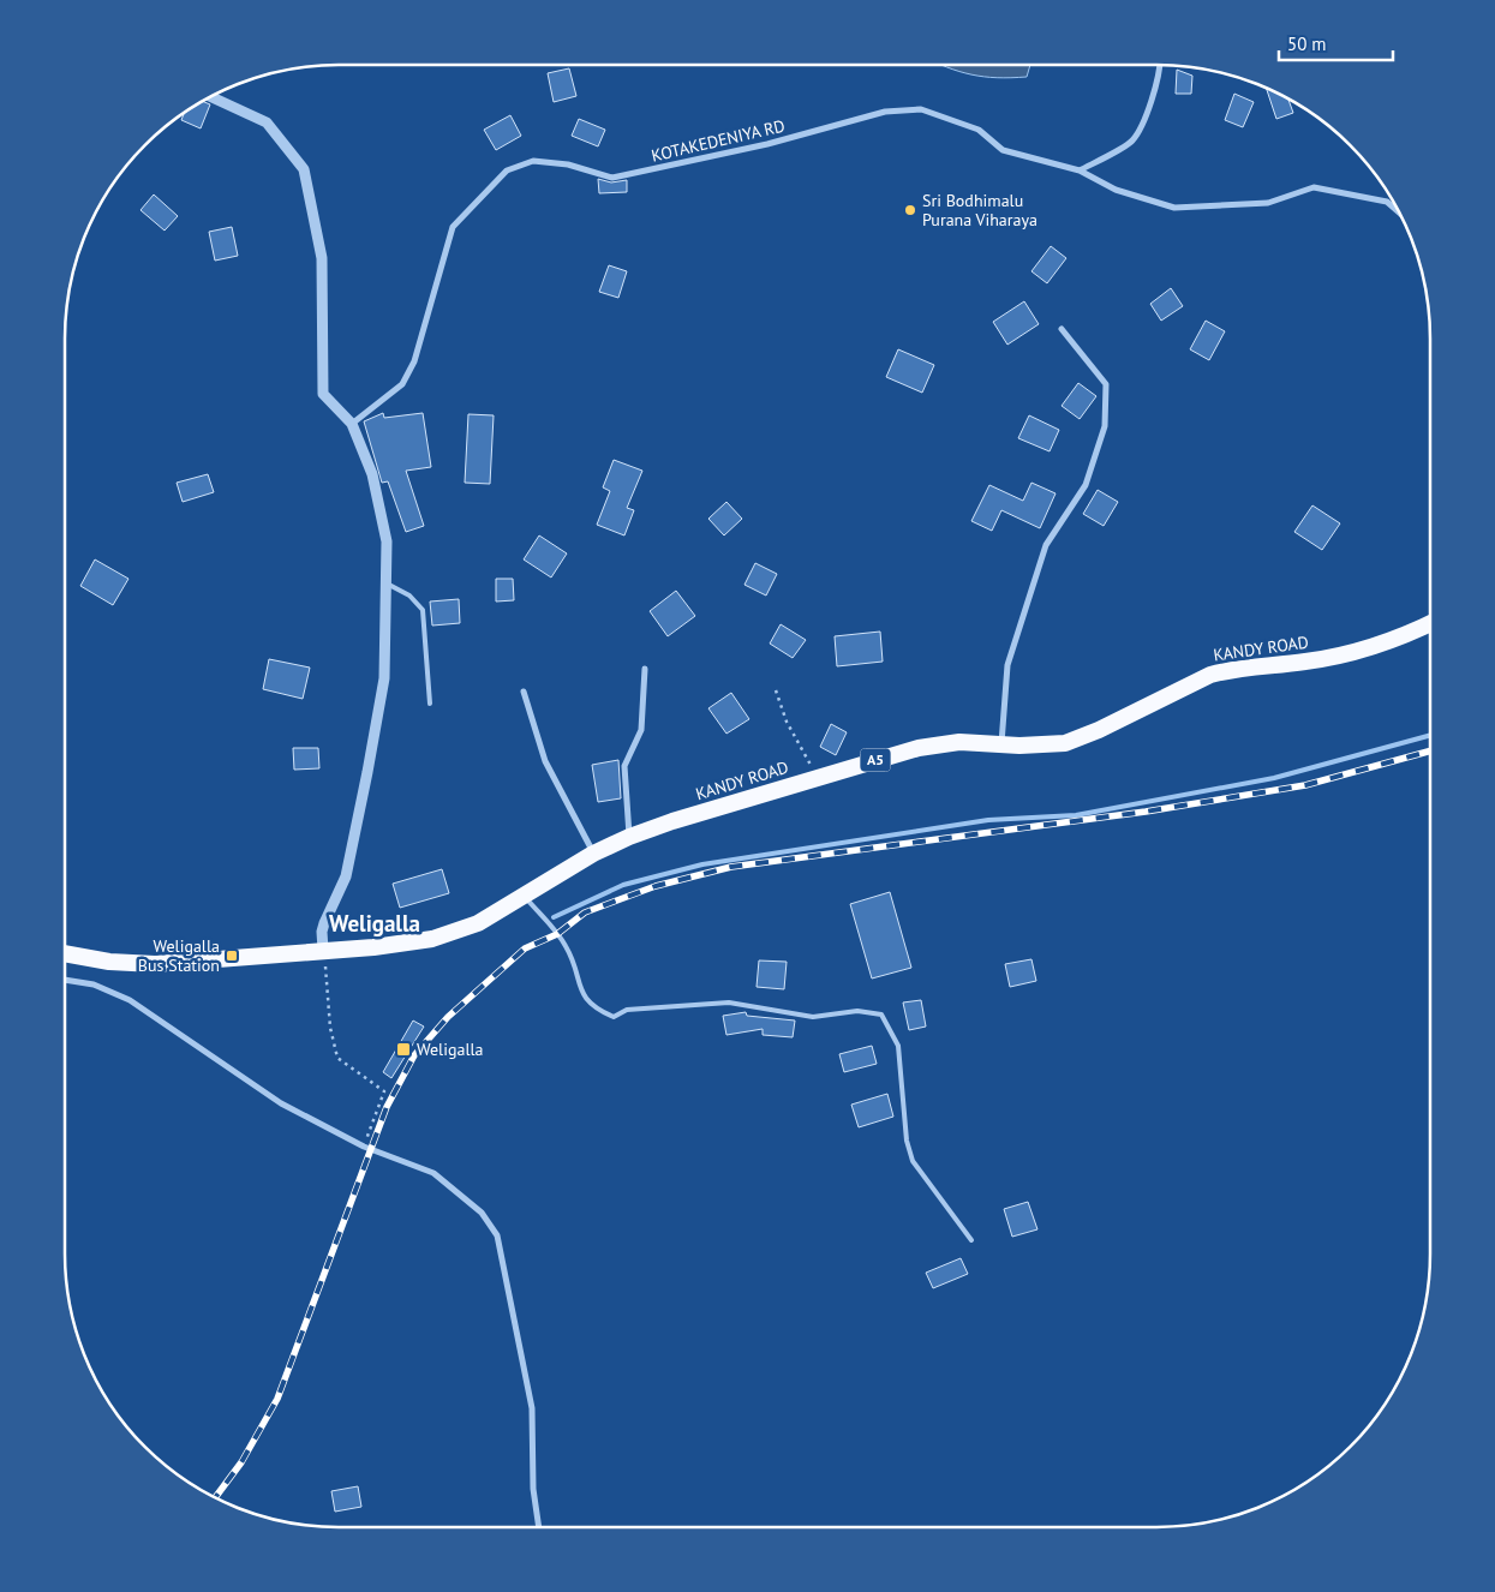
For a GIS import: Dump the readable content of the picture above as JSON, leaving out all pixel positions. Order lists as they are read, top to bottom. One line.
{"streets":{"highway":["KANDY ROAD","A5"],"street":["KOTAKEDENIYA RD"]},"districts":["Weligalla"],"places":{"other":["Sri Bodhimalu Purana Viharaya"],"transit":["Weligalla Bus Station","Weligalla"]},"scale_bar":"50 m"}
